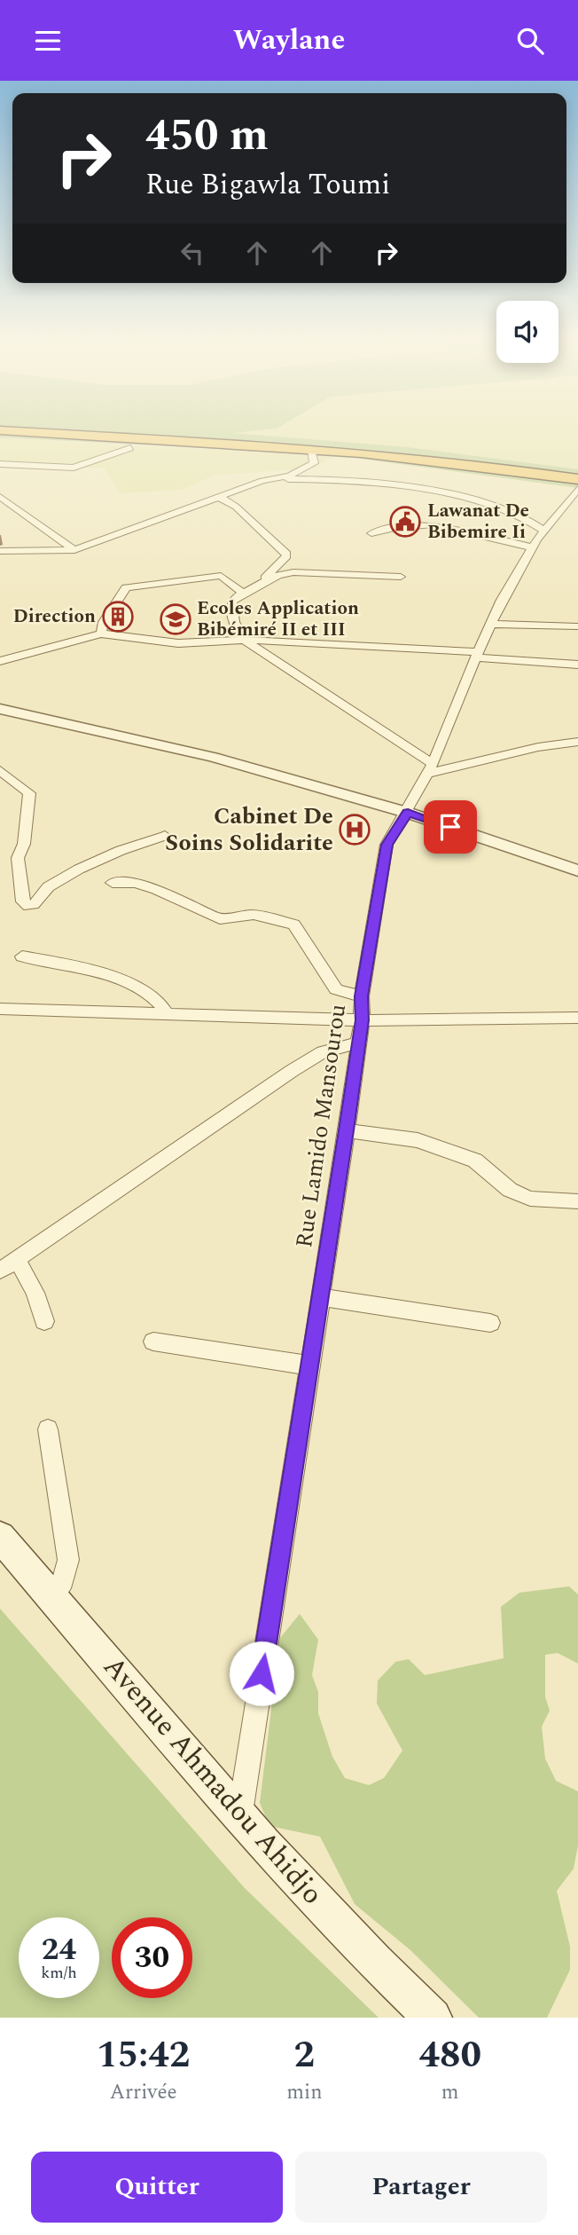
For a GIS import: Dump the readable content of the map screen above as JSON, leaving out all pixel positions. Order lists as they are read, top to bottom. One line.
{"streets":{"main road":["Avenue Ahmadou Ahidjo"],"street":["Rue Lamido Mansourou"]},"crossings":[["Rue Lamido Mansourou","Avenue Ahmadou Ahidjo"]],"places":{"public building":["Lawanat De Bibemire Ii"],"building":["Direction"],"school or university":["Ecoles Application Bibémiré II et III"],"hospital":["Cabinet De Soins Solidarite"]},"page":{"header":"Waylane","turn":["450 m","Rue Bigawla Toumi"],"speed":"24 km/h","limit":"30","eta":["15:42","Arrivée","2","min","480","m"],"buttons":["Quitter","Partager"]}}
